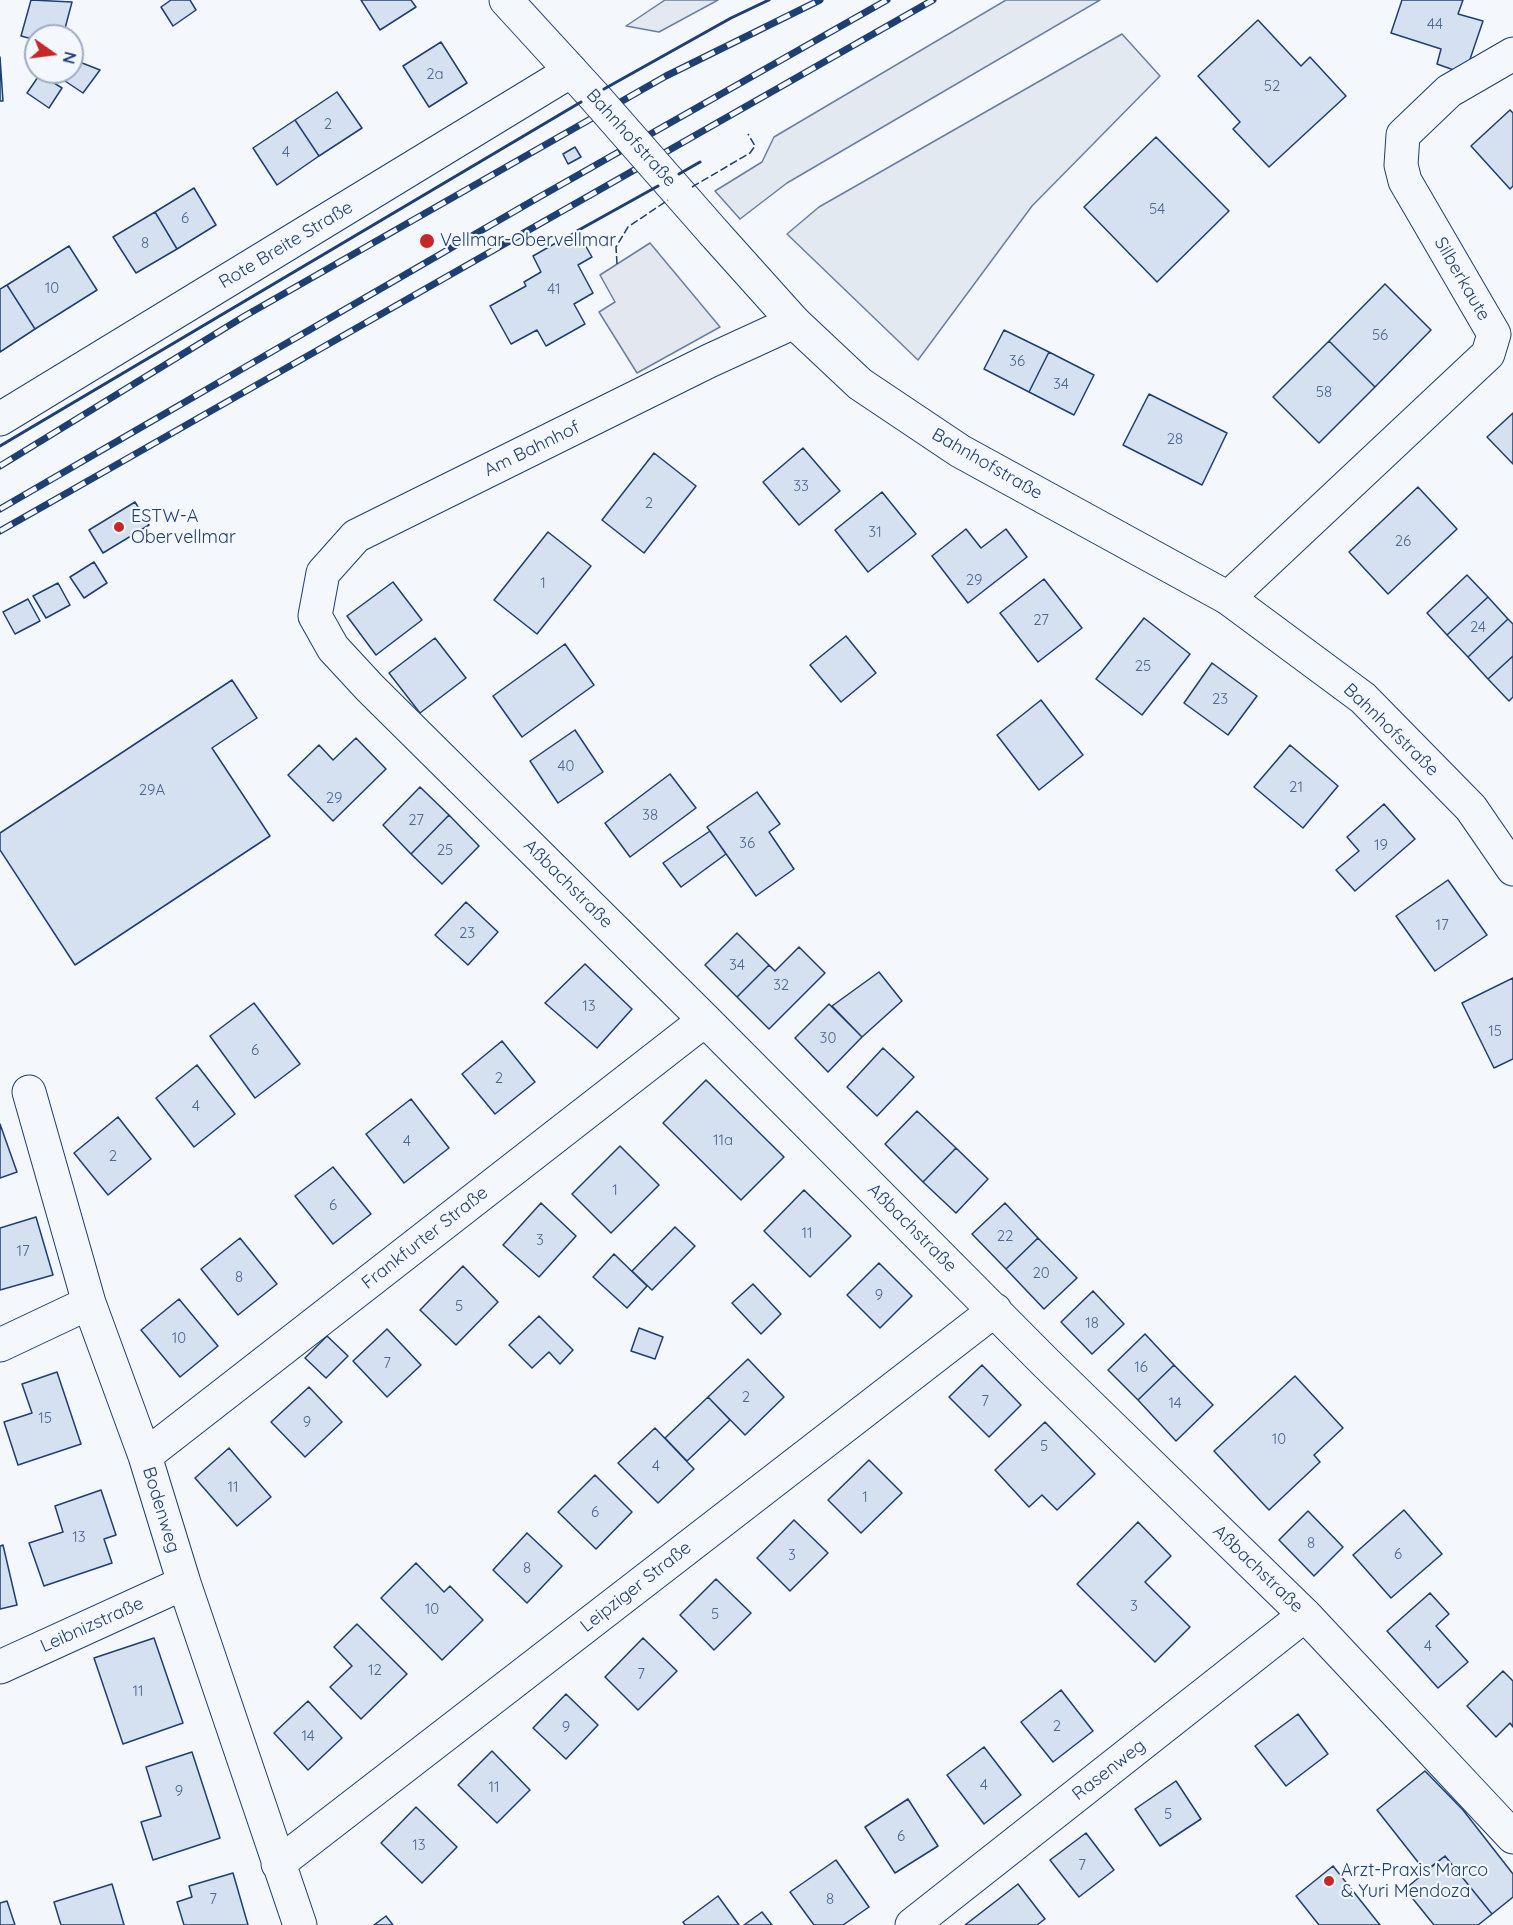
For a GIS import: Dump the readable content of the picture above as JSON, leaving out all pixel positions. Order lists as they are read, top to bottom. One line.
{"streets":{"street":["Bahnhofstraße","Rote Breite Straße","Silberkaute","Am Bahnhof","Aßbachstraße","Frankfurter Straße","Bodenweg","Leipziger Straße","Leibnizstraße","Rasenweg"]},"crossings":[["Bahnhofstraße","Rote Breite Straße"],["Bahnhofstraße","Silberkaute"],["Bahnhofstraße","Am Bahnhof"],["Am Bahnhof","Aßbachstraße"],["Aßbachstraße","Frankfurter Straße"],["Aßbachstraße","Leipziger Straße"],["Aßbachstraße","Rasenweg"],["Frankfurter Straße","Bodenweg"],["Bodenweg","Leipziger Straße"],["Bodenweg","Leibnizstraße"]],"places":["Vellmar-Obervellmar","ESTW-A Obervellmar","Arzt-Praxis Marco & Yuri Mendoza"],"house_numbers":["44","2a","52","2","4","54","6","8","10","41","56","36","34","58","28","33","2","31","26","29","1","27","24","25","23","40","21","29A","29","38","27","36","19","25","17","23","34","32","13","15","30","6","2","4","11a","4","2","1","6","11","22","3","17","20","8","9","5","18","10","7","16","2","7","14","15","9","10","5","4","11","1","6","13","8","6","3","8","3","10","5","4","12","7","11","2","9","14","4","11","9","5","6","13","7","7","8"],"north":"right"}
